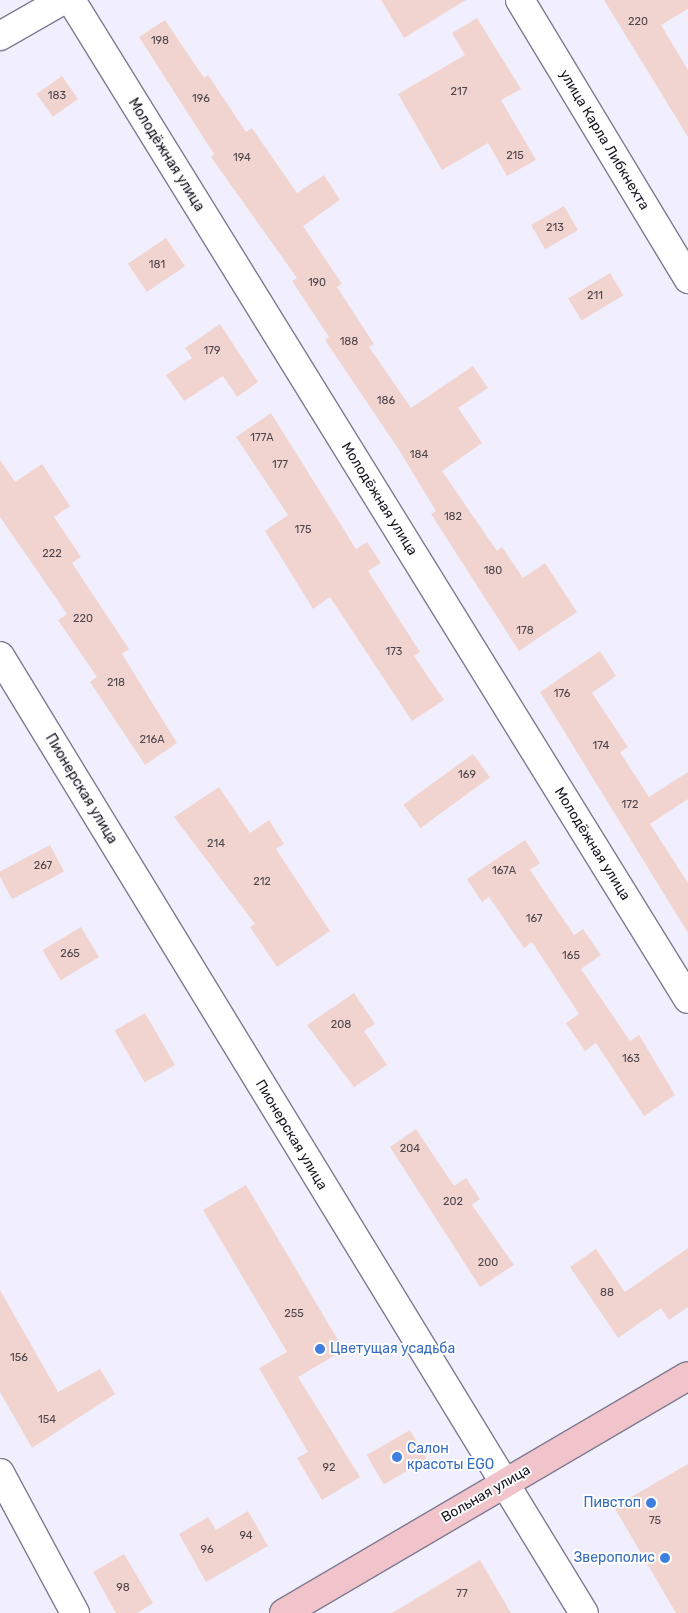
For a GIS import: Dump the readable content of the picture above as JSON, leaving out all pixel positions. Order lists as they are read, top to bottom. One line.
{"streets":{"main road":["Вольная улица"],"street":["улица Карла Либкнехта","Молодёжная улица","Пионерская улица"]},"crossings":[["Пионерская улица","Вольная улица"]],"places":["Цветущая усадьба","Салон красоты EGO","Пивстоп","Зверополис"],"house_numbers":["220","198","217","183","196","215","194","213","181","190","211","188","179","186","177А","184","177","182","175","222","180","220","178","173","218","176","216А","174","169","172","214","267","167А","212","167","265","165","208","163","204","202","200","88","255","156","154","92","75","94","96","98","77"]}
